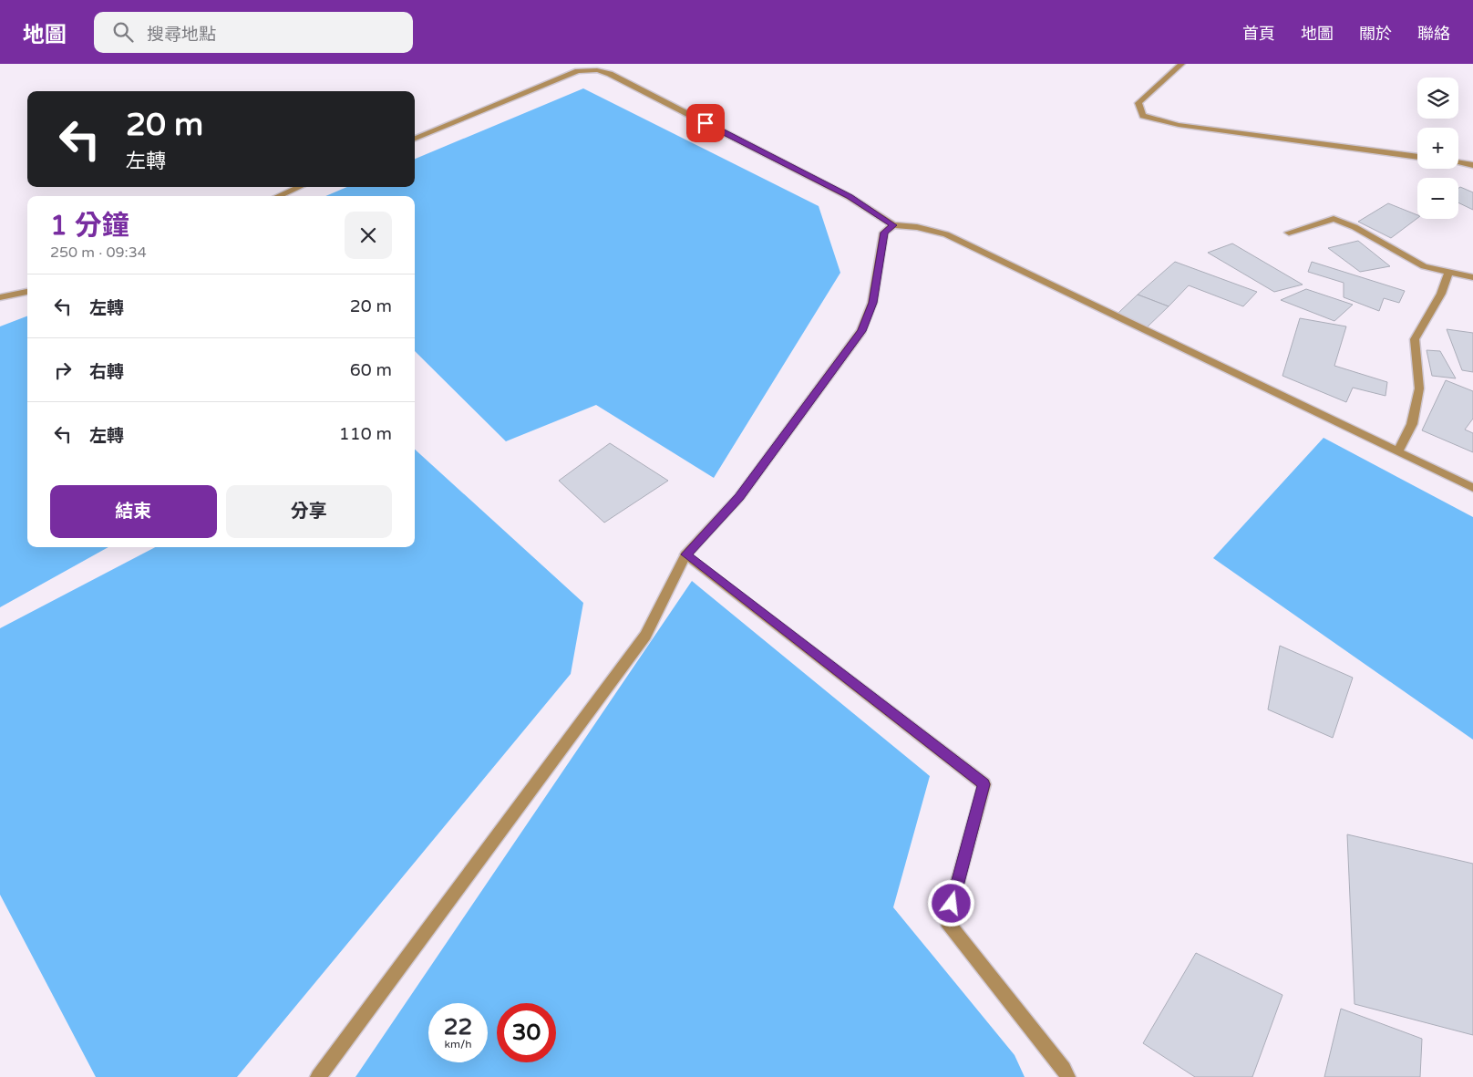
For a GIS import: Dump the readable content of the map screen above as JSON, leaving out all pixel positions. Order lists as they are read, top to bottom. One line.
{"page":{"header":"地圖","search":"搜尋地點","nav":["首頁","地圖","關於","聯絡"],"map_buttons":["+","−"],"turn":["20 m","左轉"],"heading":["1 分鐘","250 m · 09:34"],"list":[{"name":"左轉","value":"20 m"},{"name":"右轉","value":"60 m"},{"name":"左轉","value":"110 m"}],"buttons":["結束","分享"],"speed":"22 km/h","limit":"30"}}
